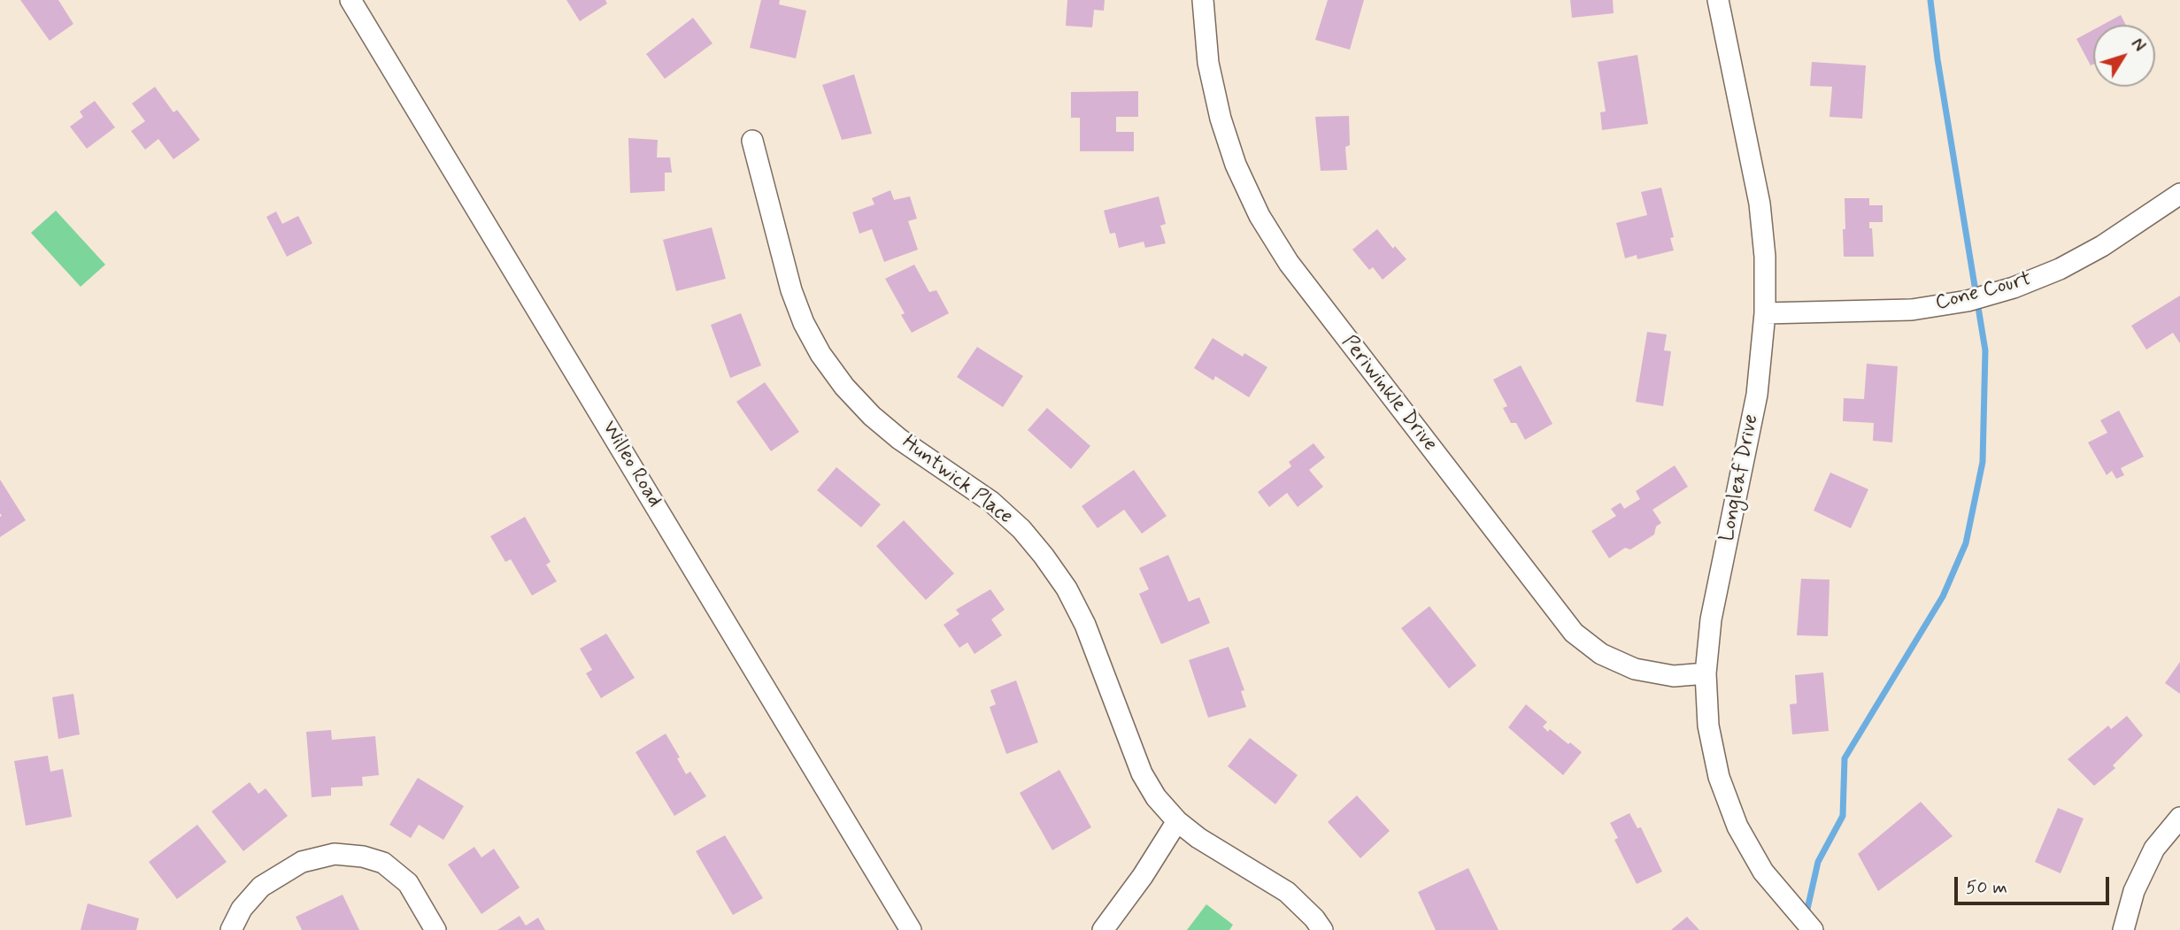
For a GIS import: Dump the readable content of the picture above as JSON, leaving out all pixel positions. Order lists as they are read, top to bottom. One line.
{"streets":{"street":["Cone Court","Periwinkle Drive","Willeo Road","Longleaf Drive","Huntwick Place"]},"crossings":[["Cone Court","Longleaf Drive"],["Periwinkle Drive","Longleaf Drive"]],"scale_bar":"50 m","north":"top right"}
